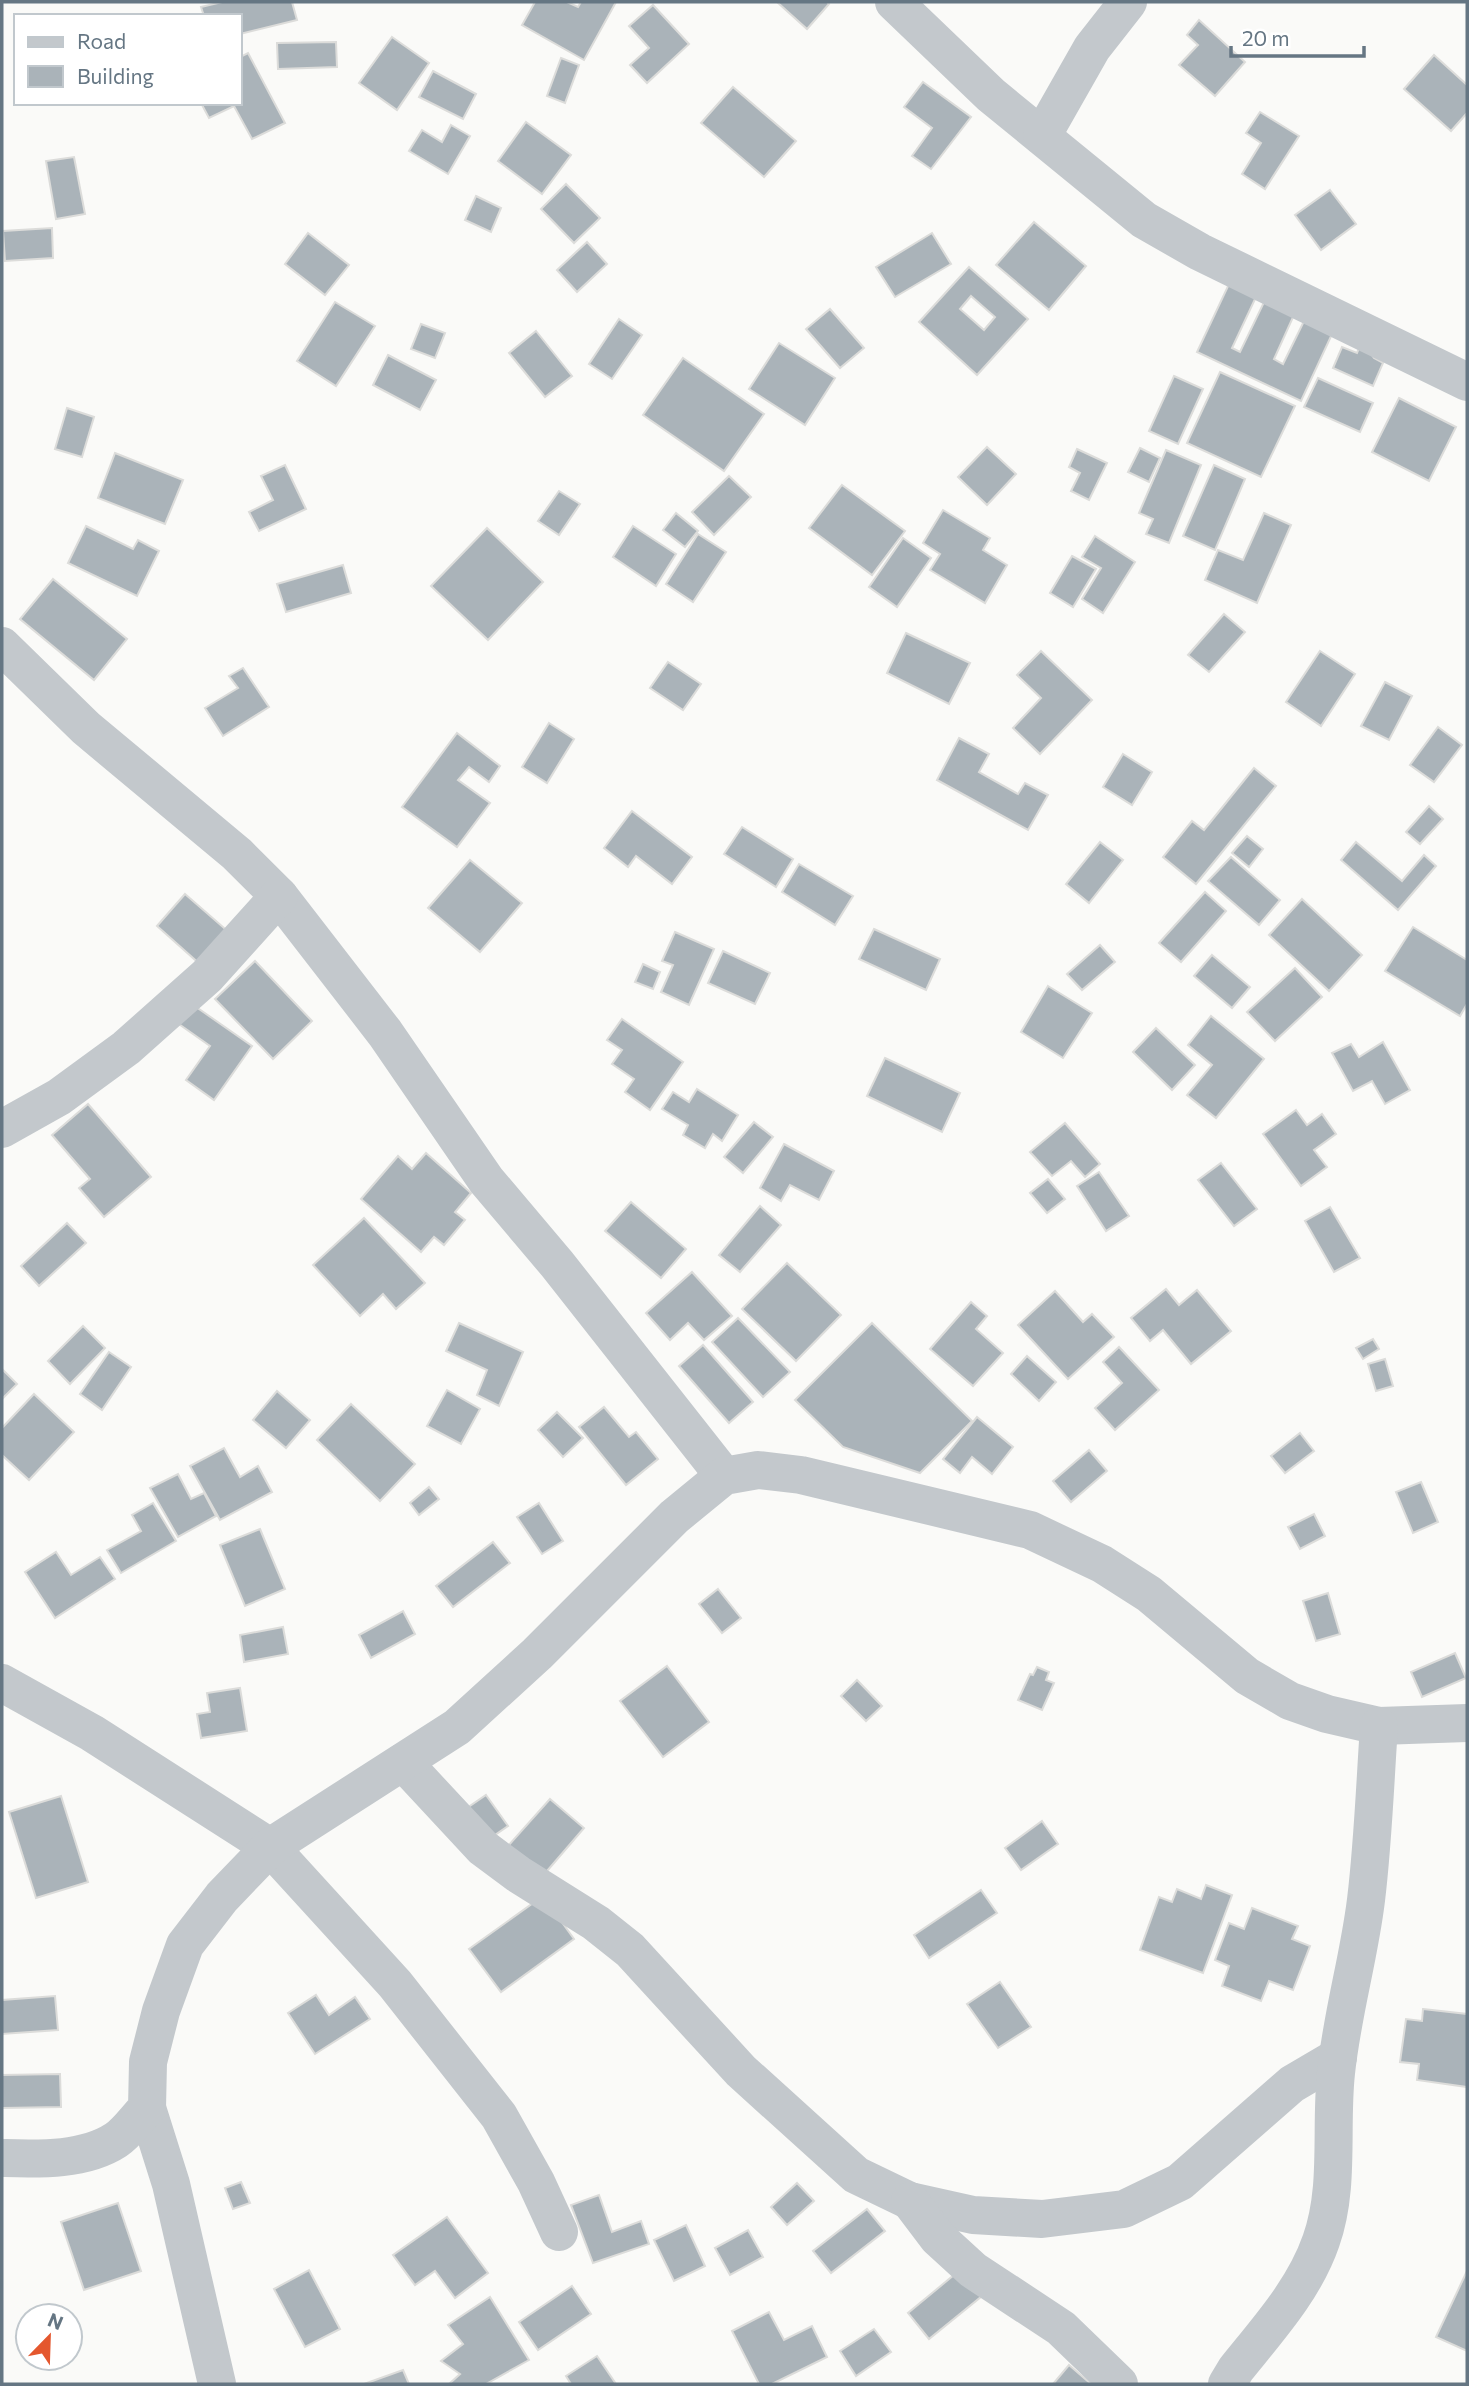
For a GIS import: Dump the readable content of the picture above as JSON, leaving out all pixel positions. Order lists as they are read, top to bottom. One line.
{"legend":["Road","Building"],"scale_bar":"20 m","north":"top right"}
